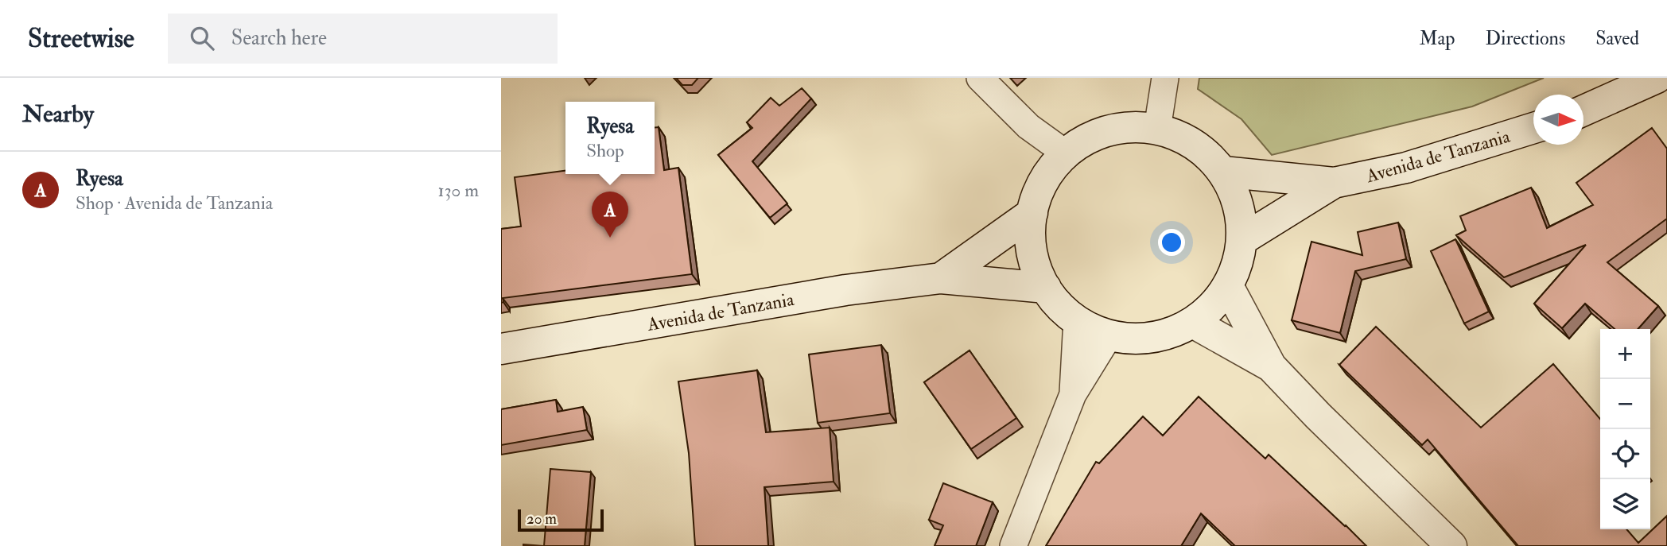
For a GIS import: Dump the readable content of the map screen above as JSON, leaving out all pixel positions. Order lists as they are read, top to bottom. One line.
{"streets":{"main road":["Avenida de Tanzania"]},"scale_bar":"20 m","north":"right","page":{"header":"Streetwise","search":"Search here","nav":["Map","Directions","Saved"],"heading":"Nearby","popup":["Ryesa","Shop"],"list":[{"mark":"A","name":"Ryesa","note":"Shop · Avenida de Tanzania","value":"130 m"}],"pins":"A","map_buttons":["+","−"],"scale":"20 m"}}
